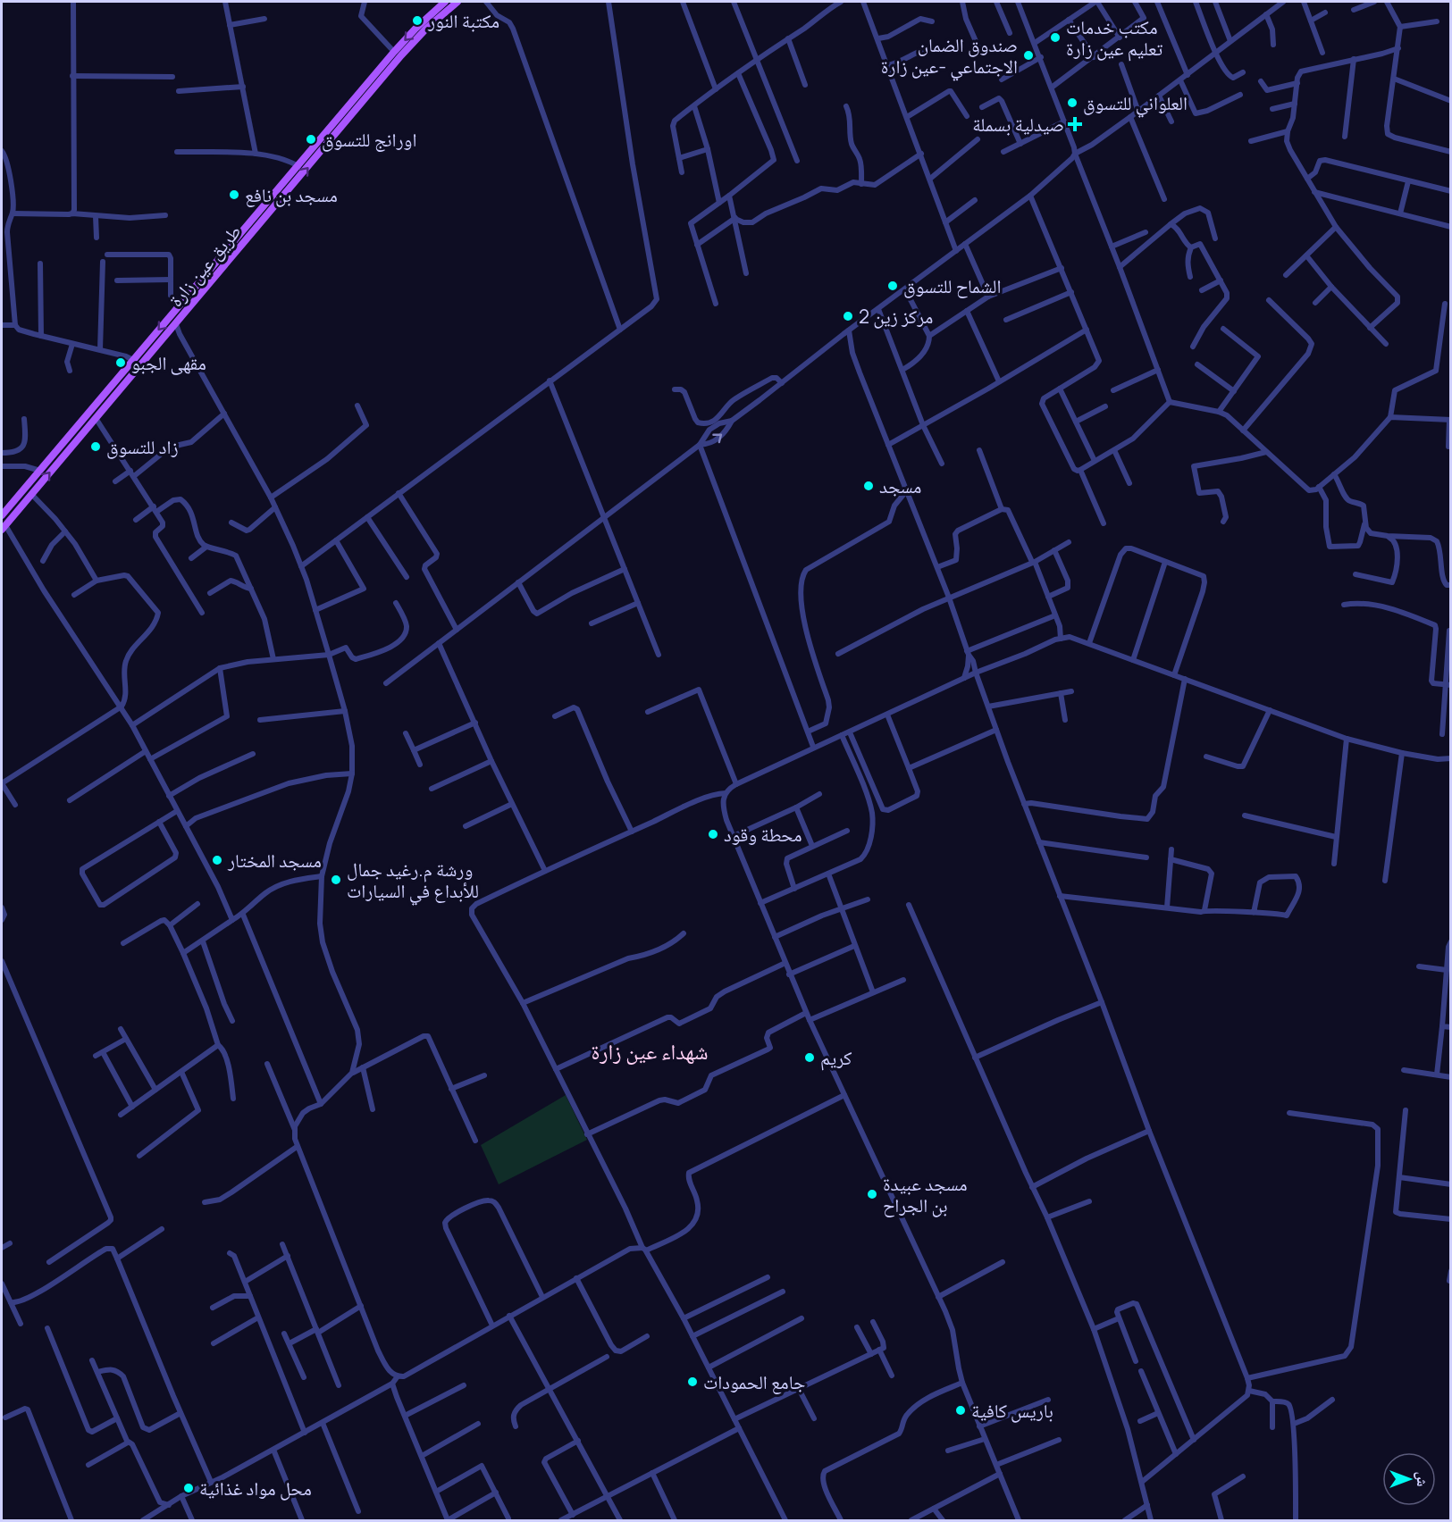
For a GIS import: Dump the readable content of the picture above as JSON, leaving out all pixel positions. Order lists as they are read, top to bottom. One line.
{"streets":{"main road":["طريق عين زارة"]},"districts":["شهداء عين زارة"],"places":{"other":["مكتبة النور","مكتب خدمات تعليم عين زارة","صندوق الضمان الاجتماعي -عين زارة","العلواني للتسوق","اورانج للتسوق","مسجد بن نافع","الشماح للتسوق","مركز زين 2","مقهى الجبو","زاد للتسوق","مسجد","محطة وقود","مسجد المختار","ورشة م.رغيد جمال للأبداع في السيارات","كريم","مسجد عبيدة بن الجراح","جامع الحمودات","باريس كافية","محل مواد غذائية"],"health":["صيدلية بسملة"]},"north":"right"}
